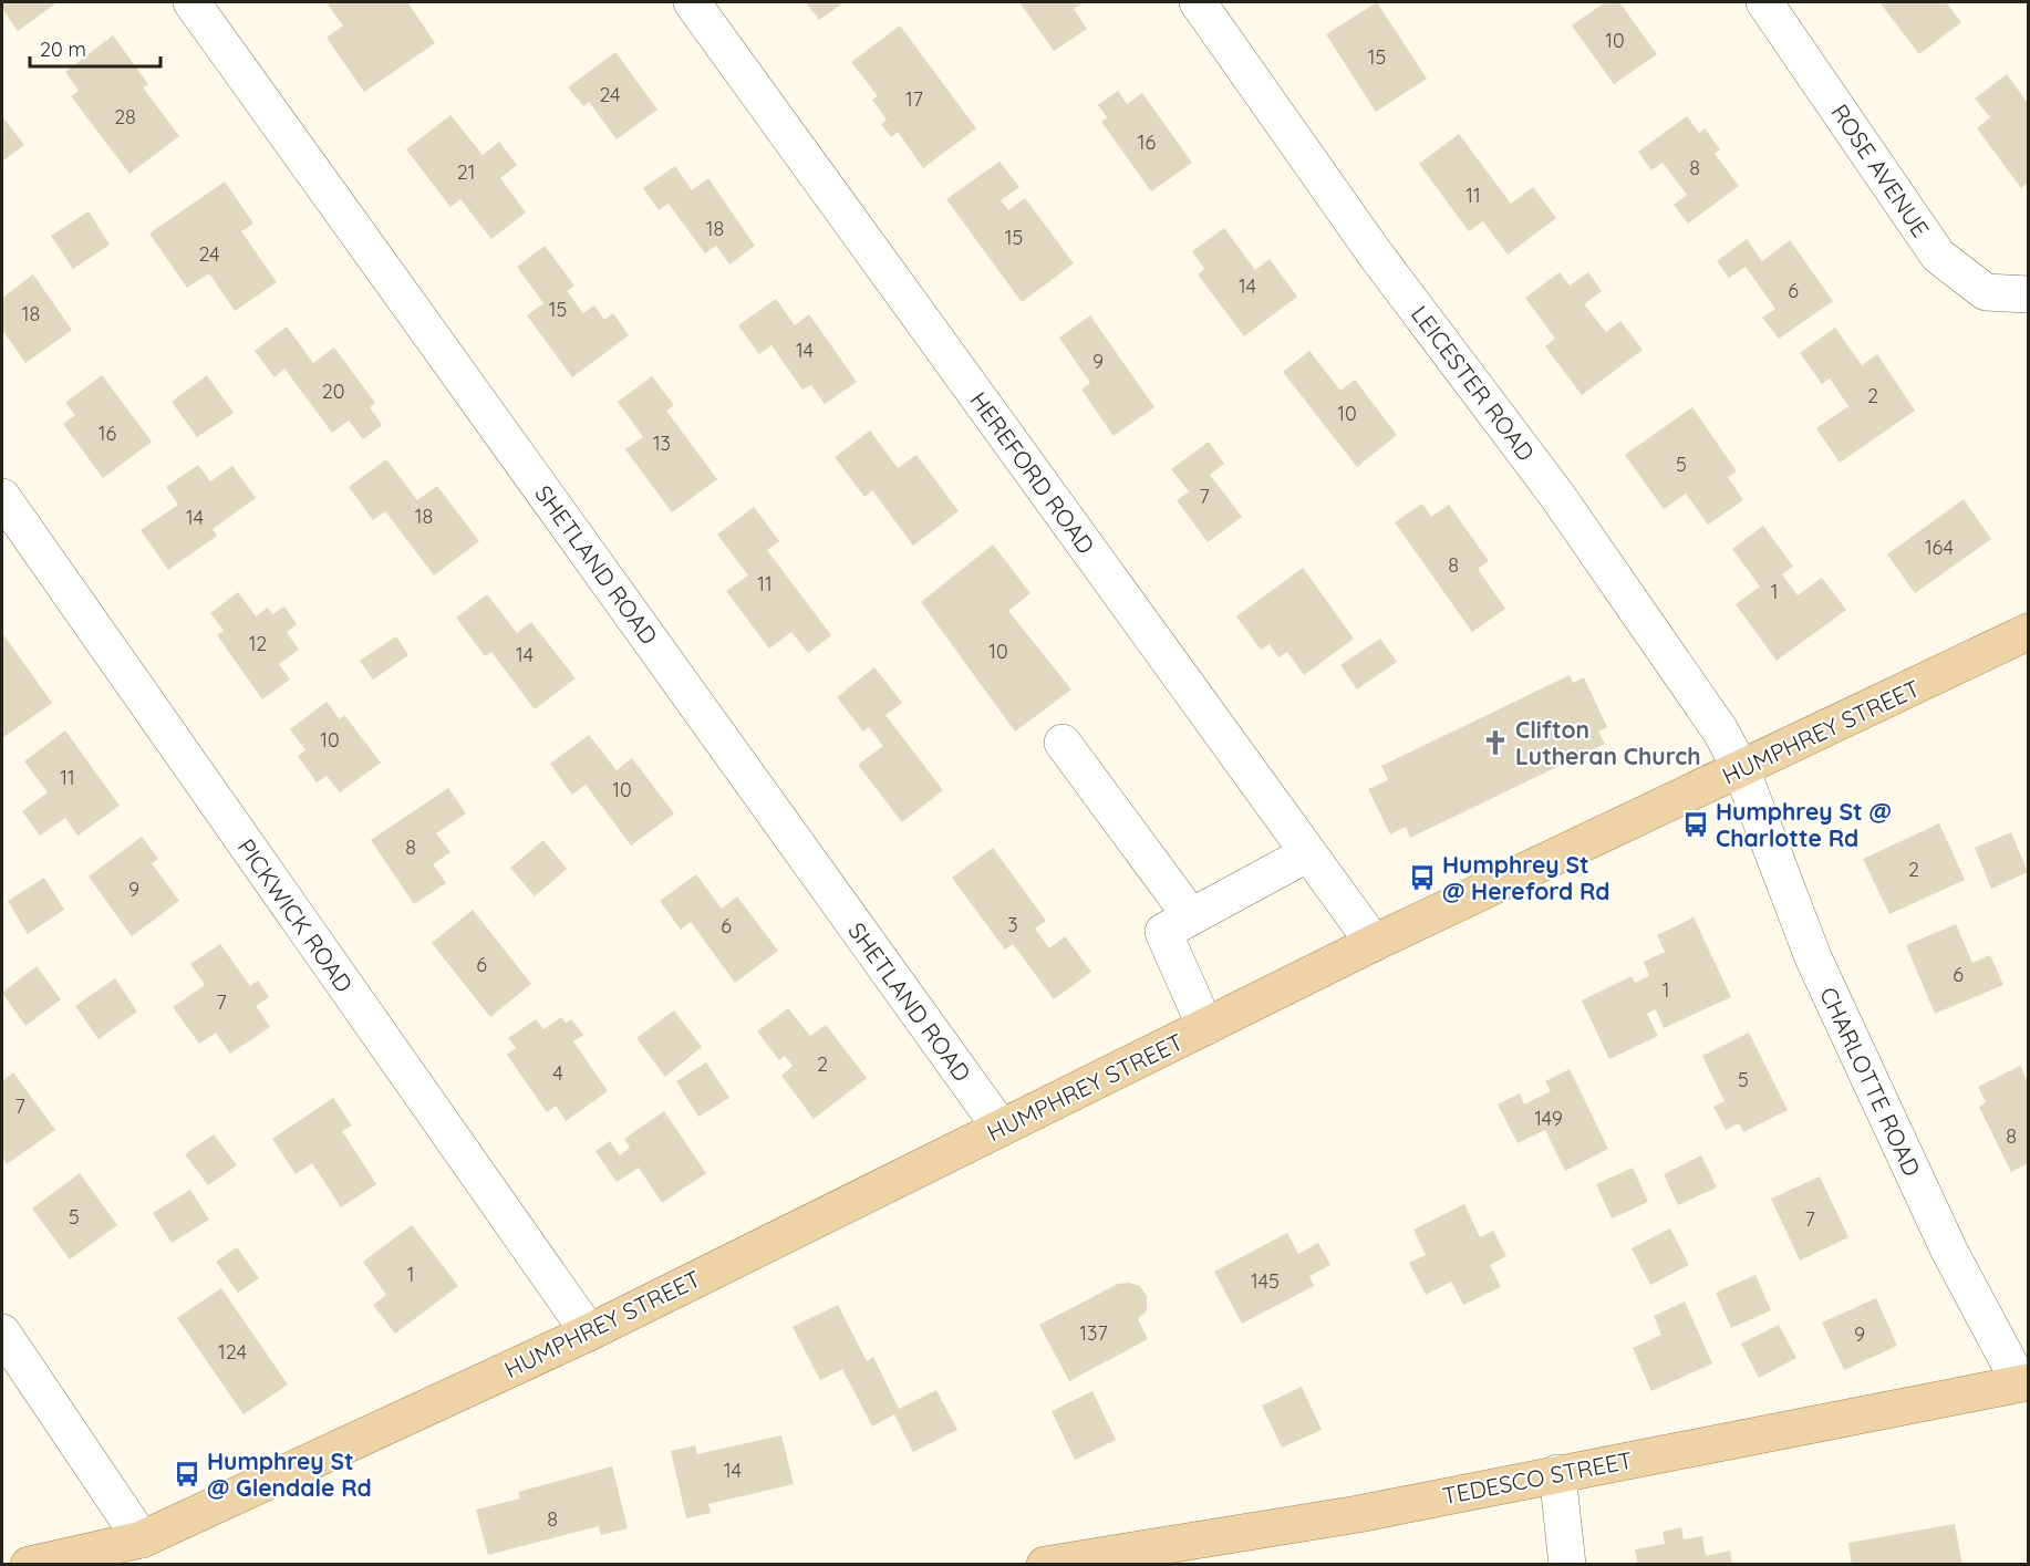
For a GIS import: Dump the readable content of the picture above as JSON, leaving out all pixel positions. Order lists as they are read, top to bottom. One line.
{"streets":{"main road":["HUMPHREY STREET","TEDESCO STREET"],"street":["ROSE AVENUE","LEICESTER ROAD","HEREFORD ROAD","SHETLAND ROAD","PICKWICK ROAD","CHARLOTTE ROAD"]},"crossings":[["LEICESTER ROAD","HUMPHREY STREET"],["LEICESTER ROAD","CHARLOTTE ROAD"],["HEREFORD ROAD","HUMPHREY STREET"],["SHETLAND ROAD","HUMPHREY STREET"],["HUMPHREY STREET","PICKWICK ROAD"],["HUMPHREY STREET","CHARLOTTE ROAD"],["CHARLOTTE ROAD","TEDESCO STREET"]],"places":{"church":["Clifton Lutheran Church"],"bus stop":["Humphrey St @ Charlotte Rd","Humphrey St @ Hereford Rd","Humphrey St @ Glendale Rd"]},"house_numbers":["10","15","24","17","28","16","8","21","11","18","15","24","14","6","15","18","14","9","20","2","10","16","13","5","7","18","14","164","8","11","1","12","10","14","10","11","10","8","2","9","3","6","6","6","1","7","2","4","5","7","149","8","5","7","1","145","137","9","124","14","8"],"scale_bar":"20 m"}
